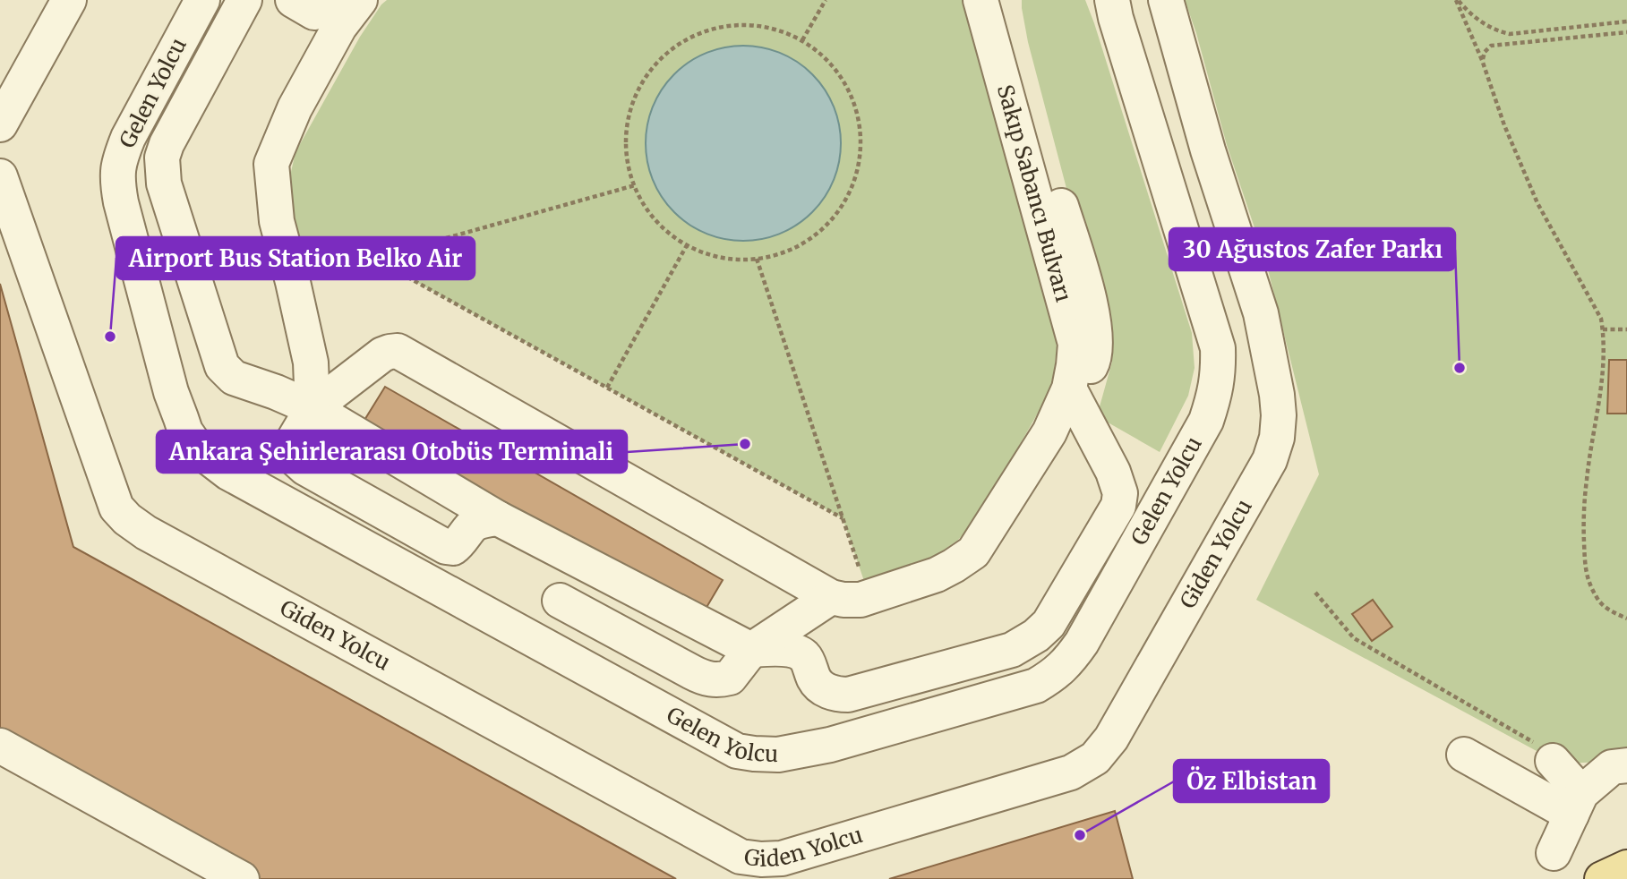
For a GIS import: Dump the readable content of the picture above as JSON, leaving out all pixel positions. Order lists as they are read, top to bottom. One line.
{"streets":{"lane":["Gelen Yolcu","Sakıp Sabancı Bulvarı","Giden Yolcu"]},"places":["Airport Bus Station Belko Air","30 Ağustos Zafer Parkı","Ankara Şehirlerarası Otobüs Terminali","Öz Elbistan"]}
